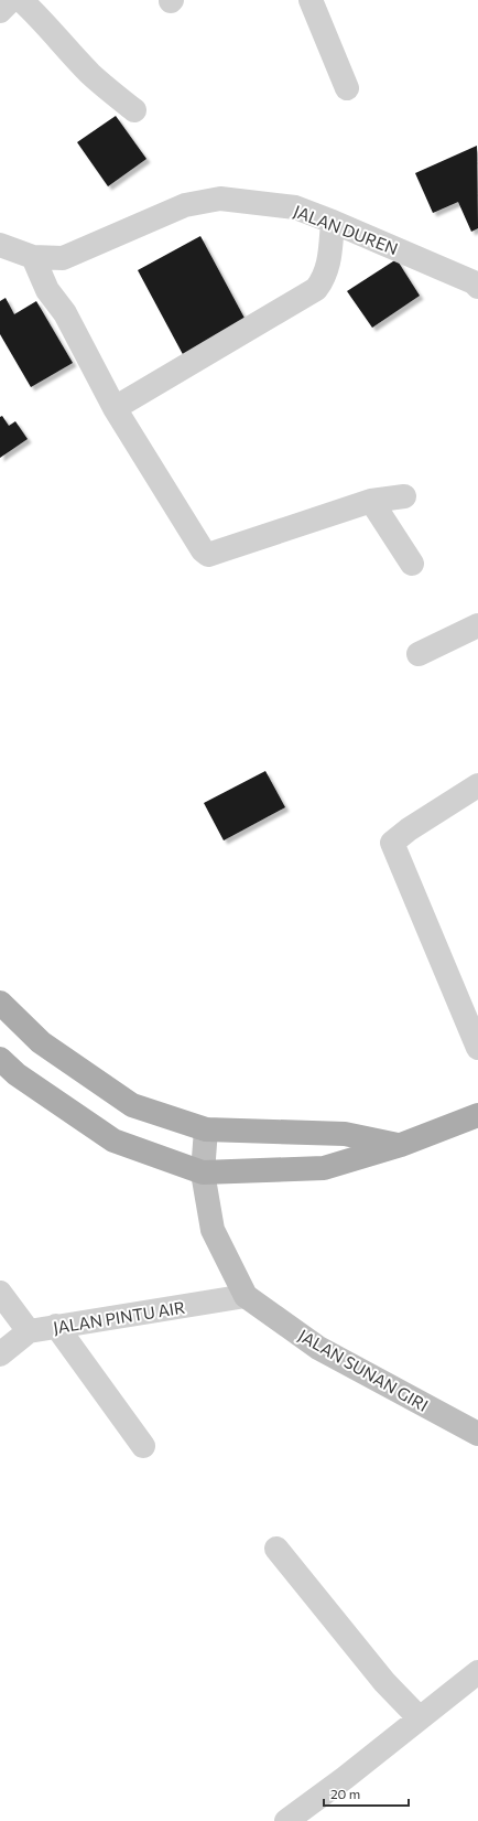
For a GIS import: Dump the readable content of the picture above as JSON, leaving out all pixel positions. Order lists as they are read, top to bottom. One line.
{"streets":{"street":["JALAN DUREN","JALAN PINTU AIR","JALAN SUNAN GIRI"]},"crossings":[["JALAN PINTU AIR","JALAN SUNAN GIRI"]],"scale_bar":"20 m"}
